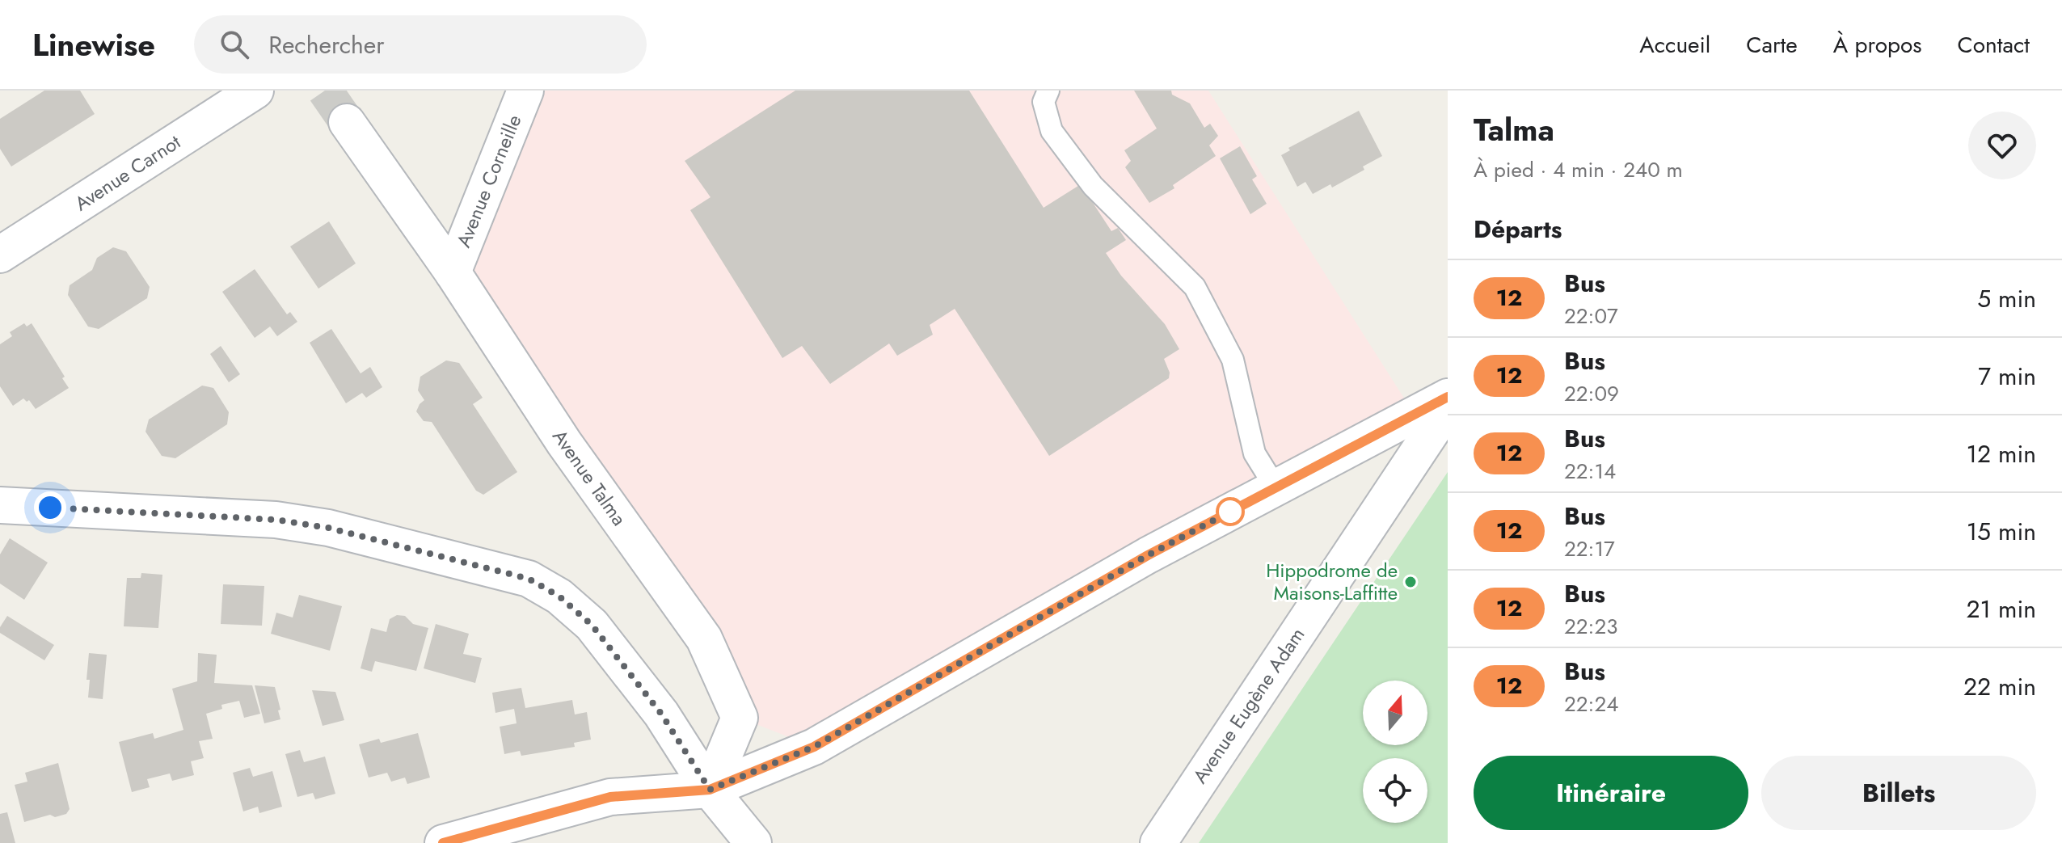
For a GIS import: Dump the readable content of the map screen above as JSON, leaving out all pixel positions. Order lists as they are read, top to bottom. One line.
{"streets":{"street":["Avenue Carnot","Avenue Corneille","Avenue Talma","Avenue Eugène Adam"]},"crossings":[["Avenue Corneille","Avenue Talma"]],"places":["Hippodrome de Maisons-Laffitte"],"lines":["bus line 12"],"north":"top","page":{"header":"Linewise","search":"Rechercher","nav":["Accueil","Carte","À propos","Contact"],"heading":[["Talma","À pied · 4 min · 240 m"],"Départs"],"list":[{"mark":"12","name":"Bus","note":"22:07","value":"5 min"},{"mark":"12","name":"Bus","note":"22:09","value":"7 min"},{"mark":"12","name":"Bus","note":"22:14","value":"12 min"},{"mark":"12","name":"Bus","note":"22:17","value":"15 min"},{"mark":"12","name":"Bus","note":"22:23","value":"21 min"},{"mark":"12","name":"Bus","note":"22:24","value":"22 min"}],"buttons":["Itinéraire","Billets"]}}
